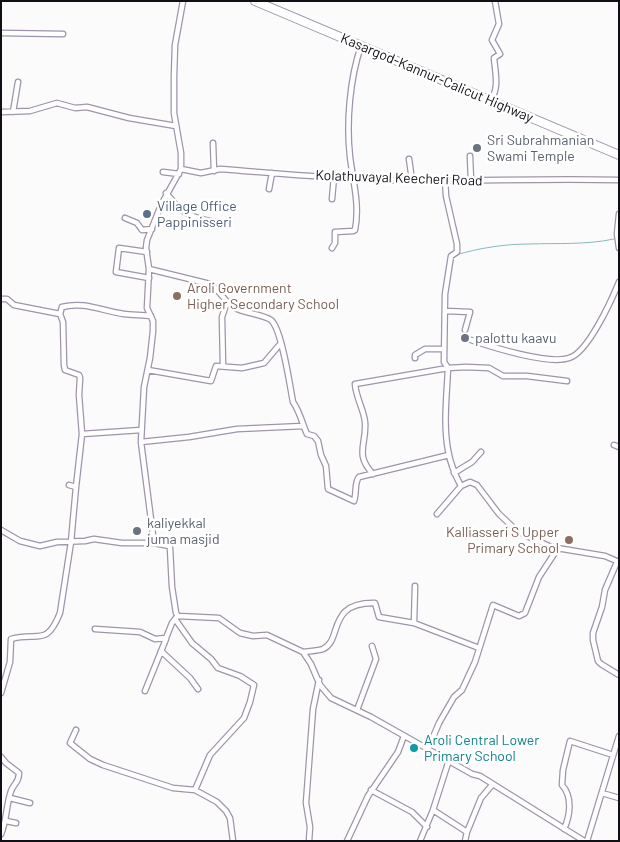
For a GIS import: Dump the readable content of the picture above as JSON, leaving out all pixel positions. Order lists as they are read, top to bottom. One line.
{"streets":{"highway":["Kasargod-Kannur-Calicut Highway"],"street":["Kolathuvayal Keecheri Road"]},"places":["Sri Subrahmanian Swami Temple","Village Office Pappinisseri","Aroli Government Higher Secondary School","palottu kaavu","kaliyekkal juma masjid","Kalliasseri S Upper Primary School","Aroli Central Lower Primary School"]}
